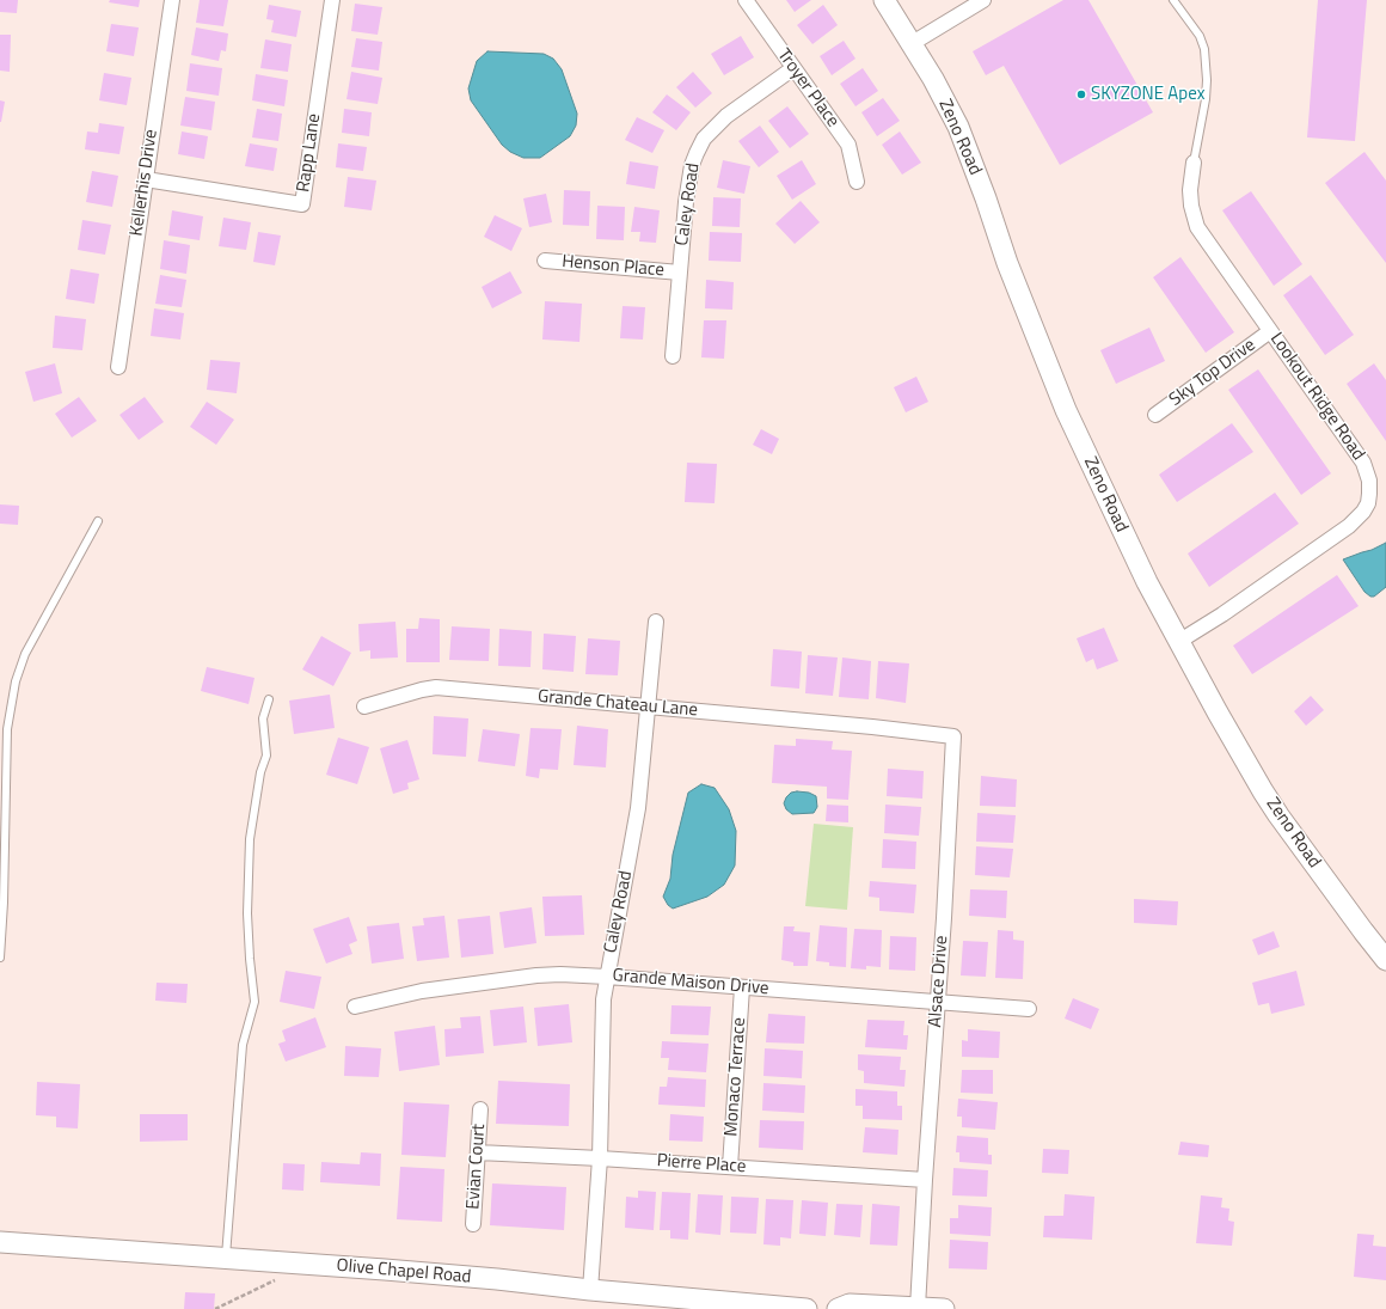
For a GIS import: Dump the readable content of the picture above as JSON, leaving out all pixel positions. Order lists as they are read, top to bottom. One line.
{"streets":{"street":["Troyer Place","Zeno Road","Rapp Lane","Kellerhis Drive","Caley Road","Henson Place","Sky Top Drive","Lookout Ridge Road","Grande Chateau Lane","Alsace Drive","Grande Maison Drive","Monaco Terrace","Pierre Place","Evian Court","Olive Chapel Road"]},"crossings":[["Troyer Place","Caley Road"],["Zeno Road","Lookout Ridge Road"],["Rapp Lane","Kellerhis Drive"],["Caley Road","Henson Place"],["Caley Road","Grande Chateau Lane"],["Caley Road","Grande Maison Drive"],["Caley Road","Pierre Place"],["Caley Road","Olive Chapel Road"],["Sky Top Drive","Lookout Ridge Road"],["Grande Chateau Lane","Alsace Drive"],["Alsace Drive","Grande Maison Drive"],["Alsace Drive","Pierre Place"],["Grande Maison Drive","Monaco Terrace"],["Monaco Terrace","Pierre Place"],["Pierre Place","Evian Court"]],"places":["SKYZONE Apex"]}
